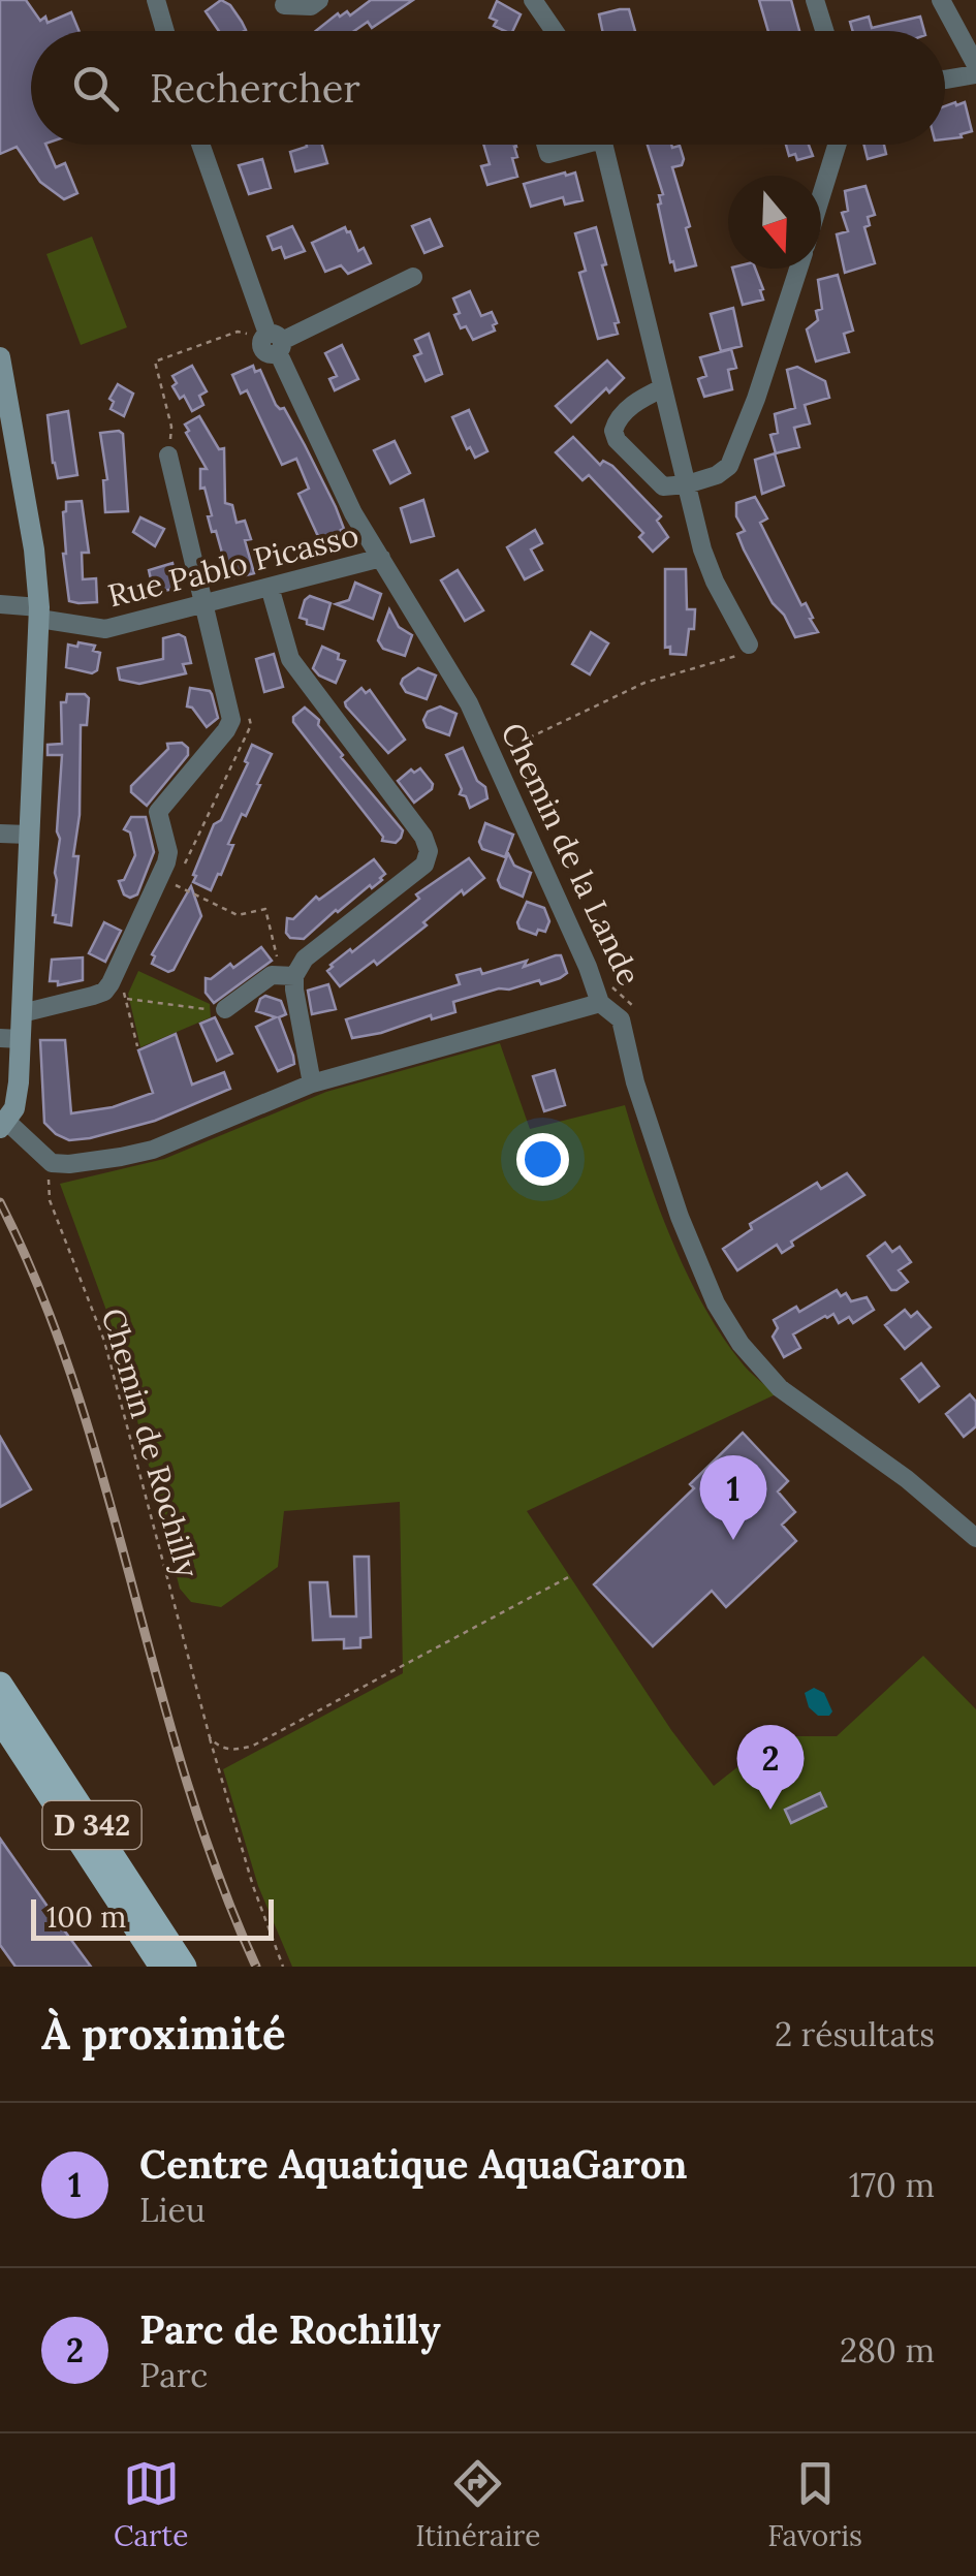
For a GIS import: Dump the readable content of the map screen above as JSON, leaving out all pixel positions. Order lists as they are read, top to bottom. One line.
{"streets":{"main road":["D 342"],"street":["Rue Pablo Picasso","Chemin de la Lande"],"path":["Chemin de Rochilly"]},"crossings":[["Rue Pablo Picasso","Chemin de la Lande"]],"scale_bar":"100 m","north":"bottom","page":{"search":"Rechercher","pins":["1","2"],"scale":"100 m","heading":["À proximité","2 résultats"],"list":[{"mark":"1","name":"Centre Aquatique AquaGaron","note":"Lieu","value":"170 m"},{"mark":"2","name":"Parc de Rochilly","note":"Parc","value":"280 m"}],"nav":["Carte","Itinéraire","Favoris"]}}
